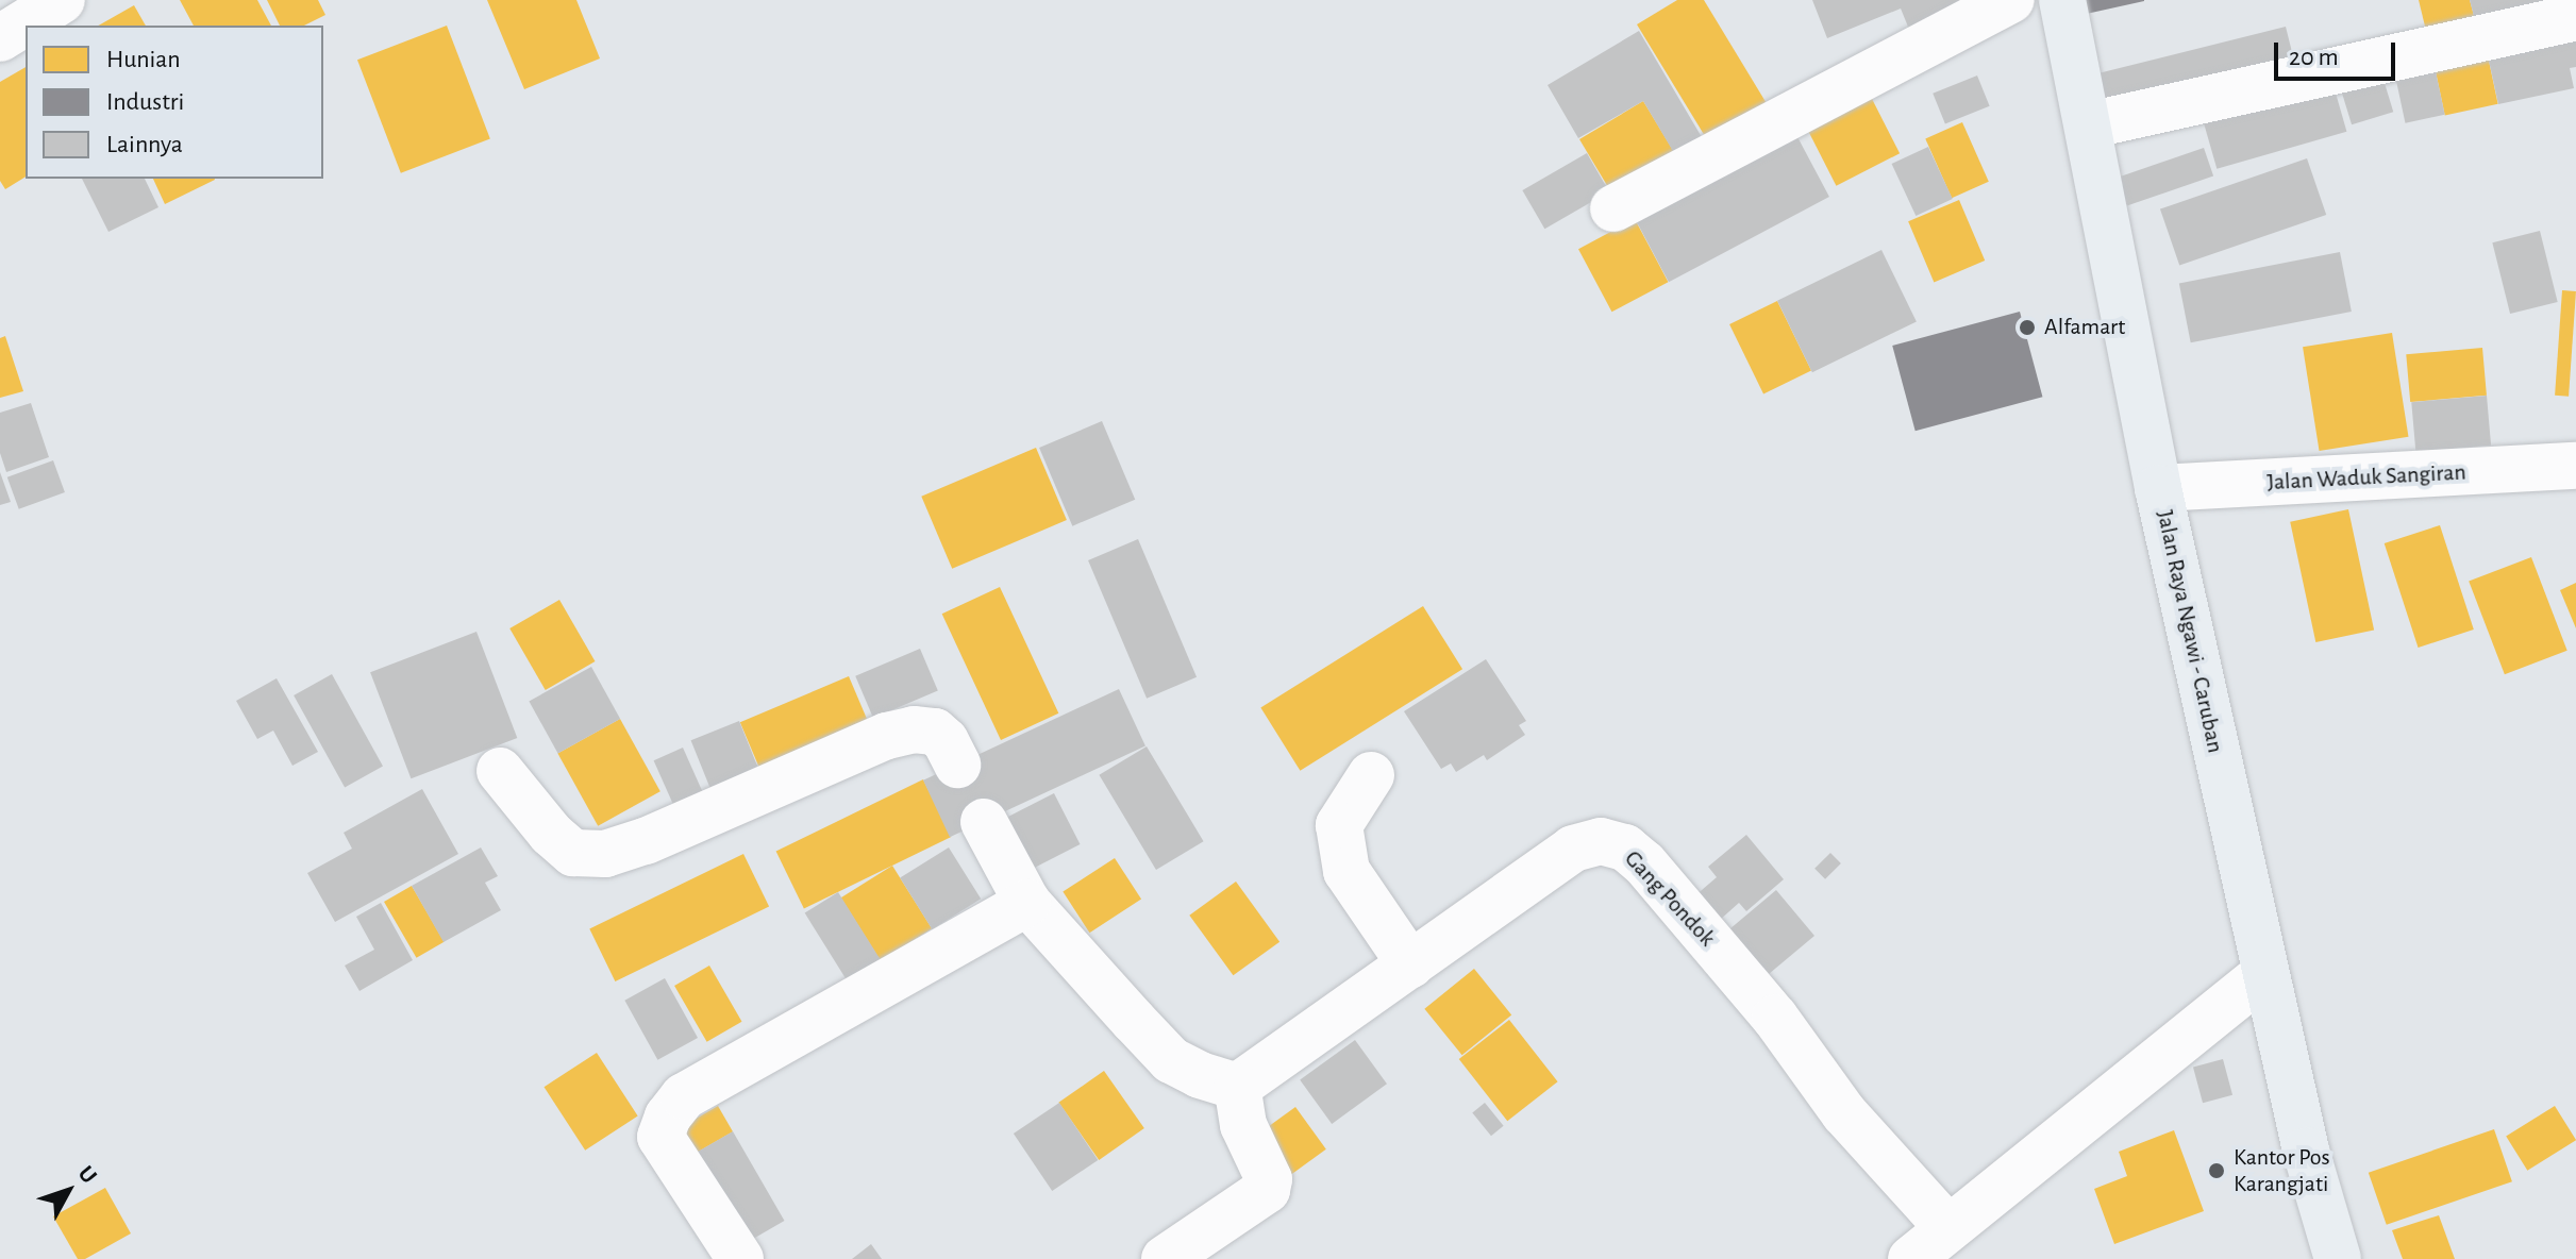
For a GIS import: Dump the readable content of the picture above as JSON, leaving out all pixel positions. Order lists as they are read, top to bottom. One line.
{"streets":{"highway":["Jalan Raya Ngawi - Caruban"],"street":["Jalan Waduk Sangiran","Gang Pondok"]},"crossings":[["Jalan Waduk Sangiran","Jalan Raya Ngawi - Caruban"]],"places":["Alfamart","Kantor Pos Karangjati"],"legend":["Hunian","Industri","Lainnya"],"scale_bar":"20 m","north":"top right"}
